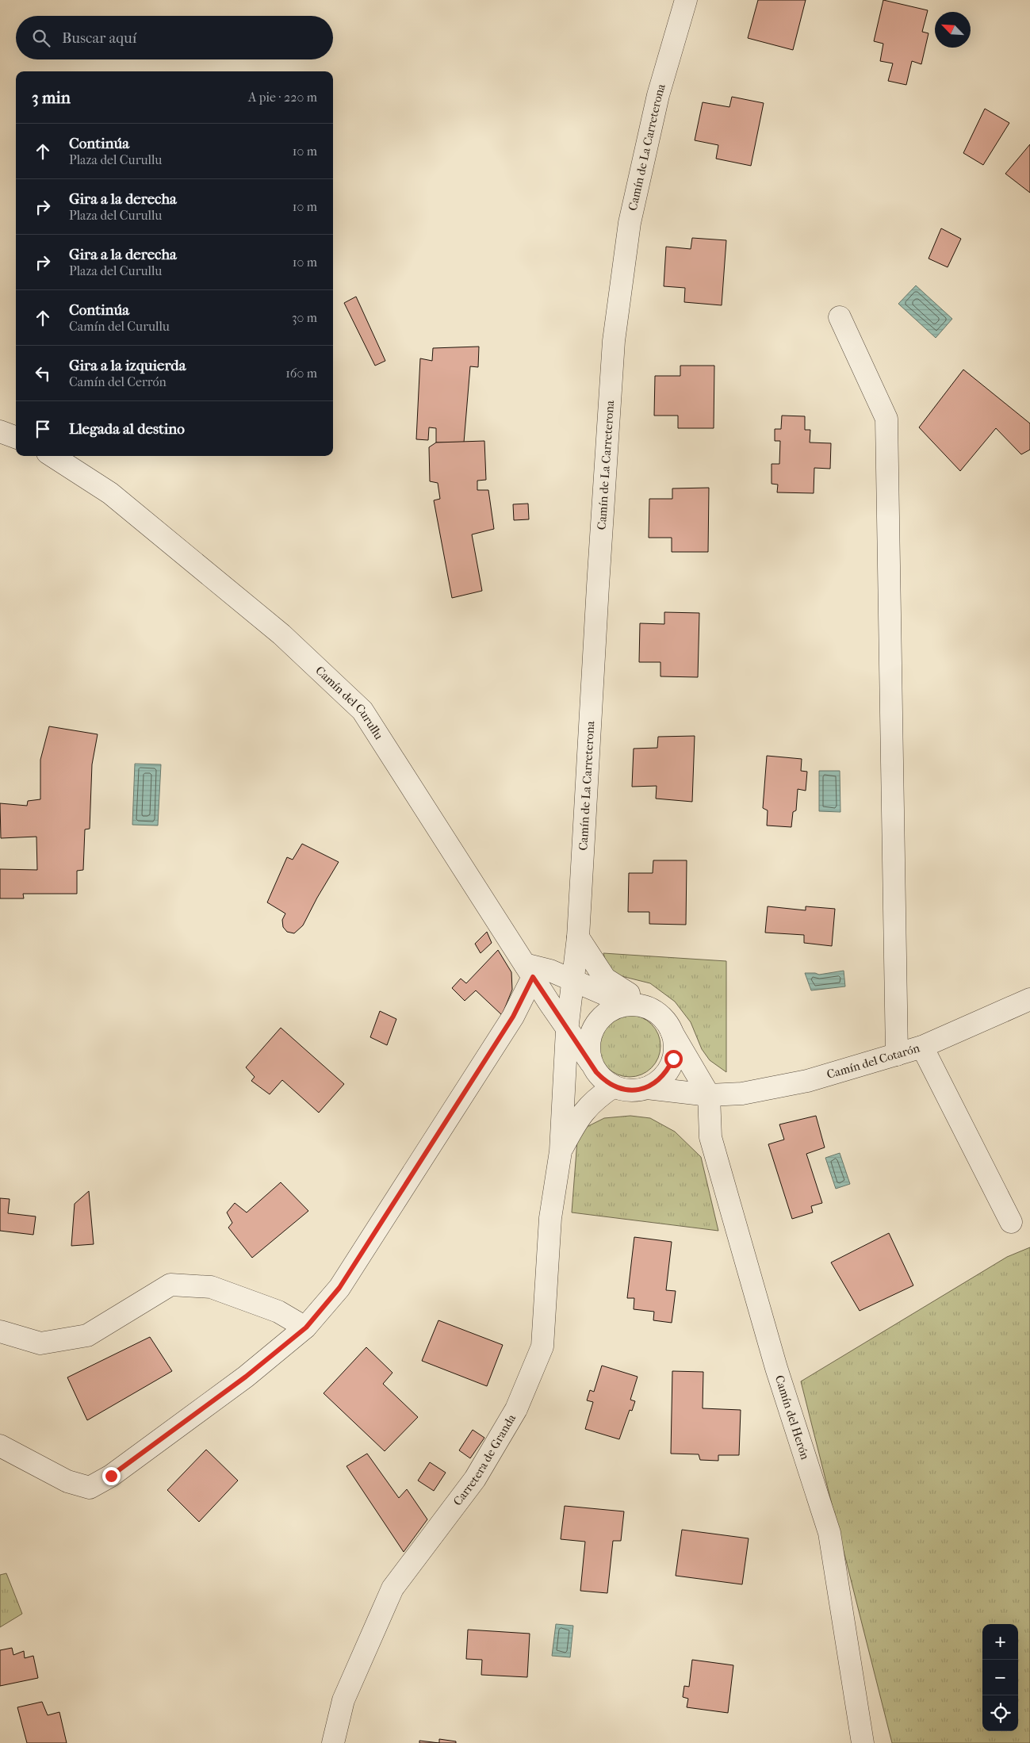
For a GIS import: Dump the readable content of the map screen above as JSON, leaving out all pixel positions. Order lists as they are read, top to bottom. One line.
{"streets":{"street":["Camín de La Carreterona","Camín del Curullu","Camín del Cotarón","Camín del Herón","Carretera de Granda"]},"crossings":[["Camín de La Carreterona","Camín del Curullu"],["Camín de La Carreterona","Carretera de Granda"],["Camín del Curullu","Camín del Cotarón"],["Camín del Curullu","Carretera de Granda"],["Camín del Cotarón","Camín del Herón"],["Camín del Cotarón","Carretera de Granda"]],"north":"top left","page":{"search":"Buscar aquí","heading":["3 min","A pie · 220 m"],"list":[["Continúa","Plaza del Curullu","10 m"],["Gira a la derecha","Plaza del Curullu","10 m"],["Gira a la derecha","Plaza del Curullu","10 m"],["Continúa","Camín del Curullu","30 m"],["Gira a la izquierda","Camín del Cerrón","160 m"],"Llegada al destino"],"map_buttons":["+","−"]}}
